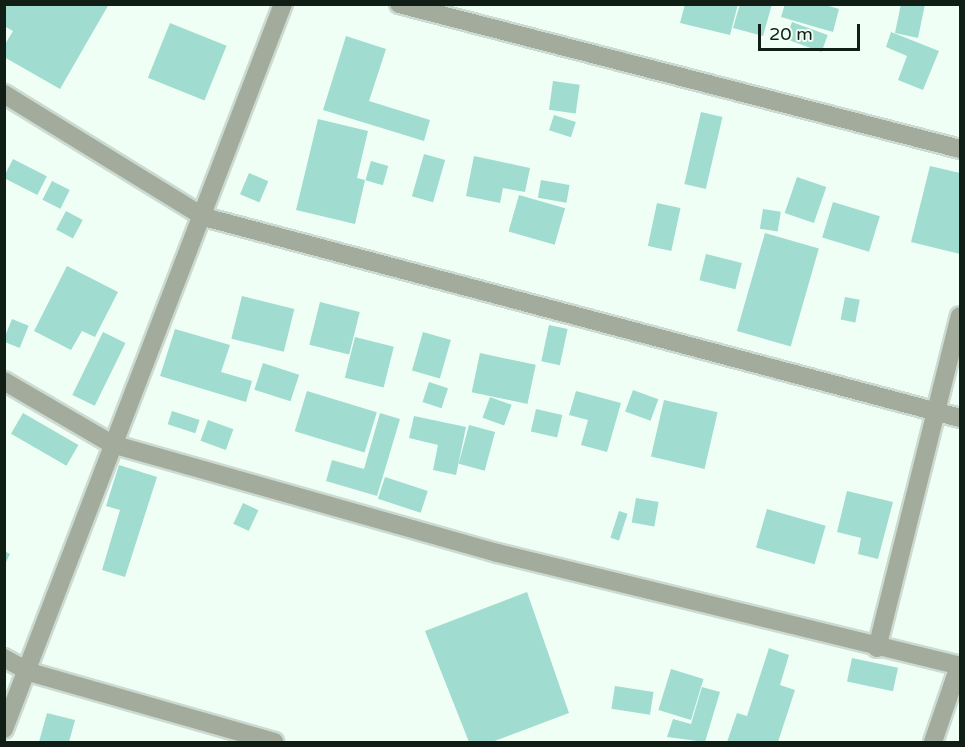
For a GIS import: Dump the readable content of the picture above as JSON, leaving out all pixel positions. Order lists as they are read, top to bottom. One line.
{"scale_bar":"20 m"}
